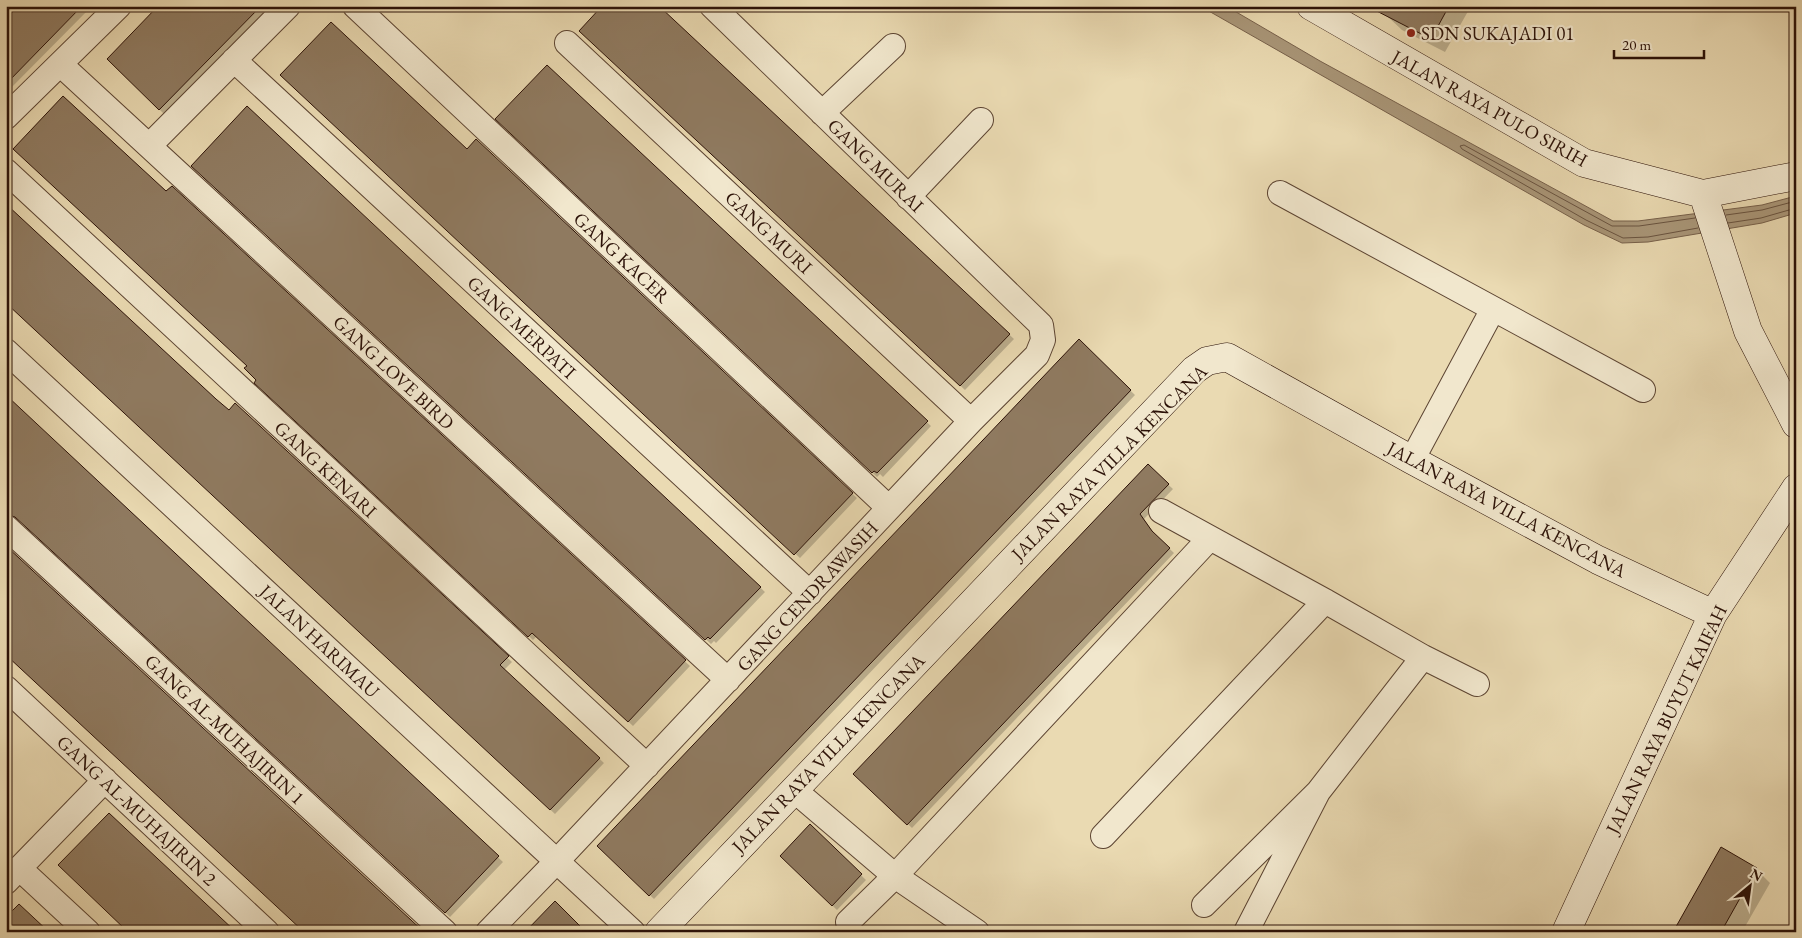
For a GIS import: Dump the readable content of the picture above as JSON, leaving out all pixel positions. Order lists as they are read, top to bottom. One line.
{"streets":{"street":["JALAN RAYA PULO SIRIH","GANG MURAI","GANG MURI","GANG KACER","GANG MERPATI","GANG LOVE BIRD","JALAN RAYA VILLA KENCANA","GANG KENARI","GANG CENDRAWASIH","JALAN HARIMAU","JALAN RAYA BUYUT KAIFAH","GANG AL-MUHAJIRIN 1","GANG AL-MUHAJIRIN 2"]},"crossings":[["GANG MURAI","GANG CENDRAWASIH"],["GANG MURI","GANG CENDRAWASIH"],["GANG KACER","GANG CENDRAWASIH"],["GANG MERPATI","GANG CENDRAWASIH"],["GANG LOVE BIRD","GANG CENDRAWASIH"],["JALAN RAYA VILLA KENCANA","JALAN RAYA BUYUT KAIFAH"],["GANG KENARI","GANG CENDRAWASIH"],["GANG CENDRAWASIH","JALAN HARIMAU"]],"places":["SDN SUKAJADI 01"],"scale_bar":"20 m","north":"top right"}
